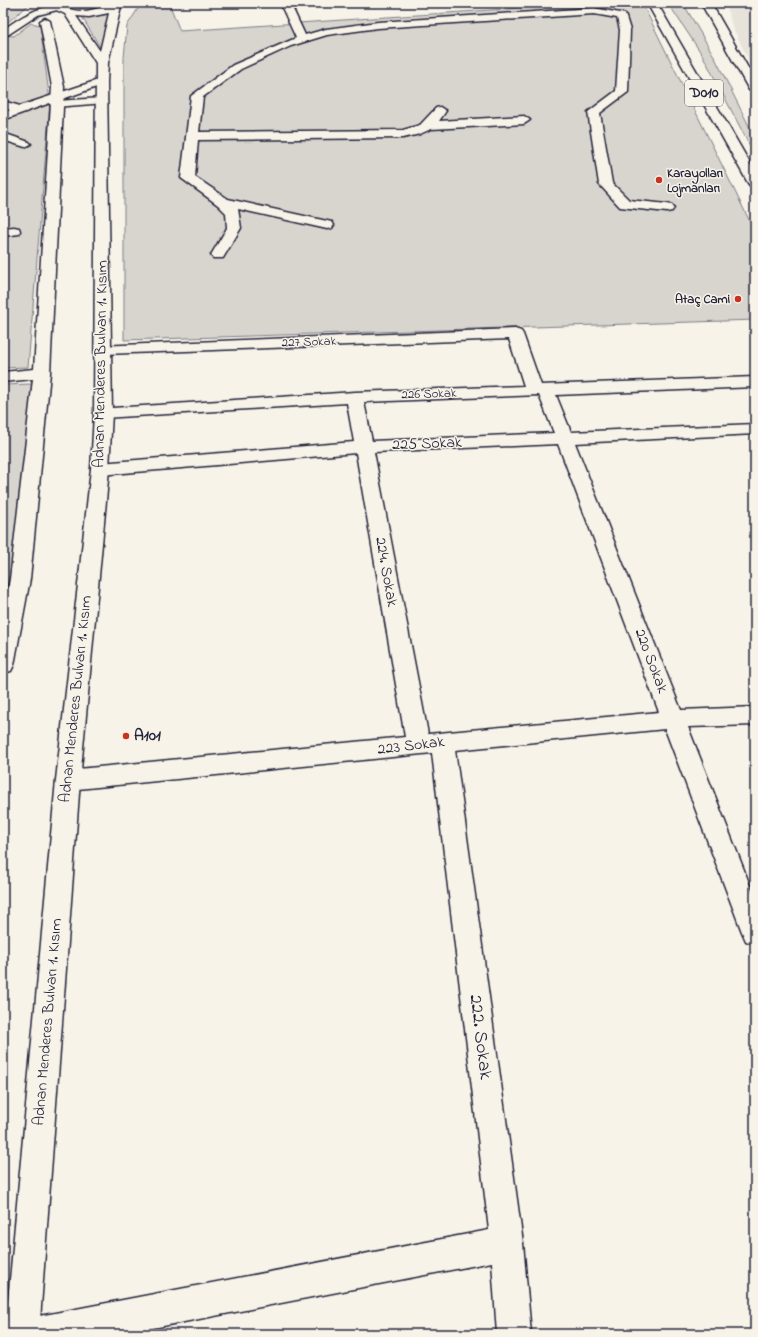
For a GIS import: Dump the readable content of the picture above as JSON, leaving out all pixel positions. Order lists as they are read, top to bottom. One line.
{"streets":{"main road":["D010","227 Sokak","Adnan Menderes Bulvarı 1. Kısım","226 Sokak","225 Sokak","224. Sokak","220 Sokak","223 Sokak","222. Sokak"]},"crossings":[["227 Sokak","Adnan Menderes Bulvarı 1. Kısım"],["227 Sokak","220 Sokak"],["Adnan Menderes Bulvarı 1. Kısım","226 Sokak"],["Adnan Menderes Bulvarı 1. Kısım","225 Sokak"],["Adnan Menderes Bulvarı 1. Kısım","223 Sokak"],["226 Sokak","224. Sokak"],["226 Sokak","220 Sokak"],["225 Sokak","224. Sokak"],["225 Sokak","220 Sokak"],["224. Sokak","223 Sokak"],["224. Sokak","222. Sokak"],["220 Sokak","223 Sokak"],["223 Sokak","222. Sokak"]],"places":["Karayolları Lojmanları","Ataç Cami","A101"]}
